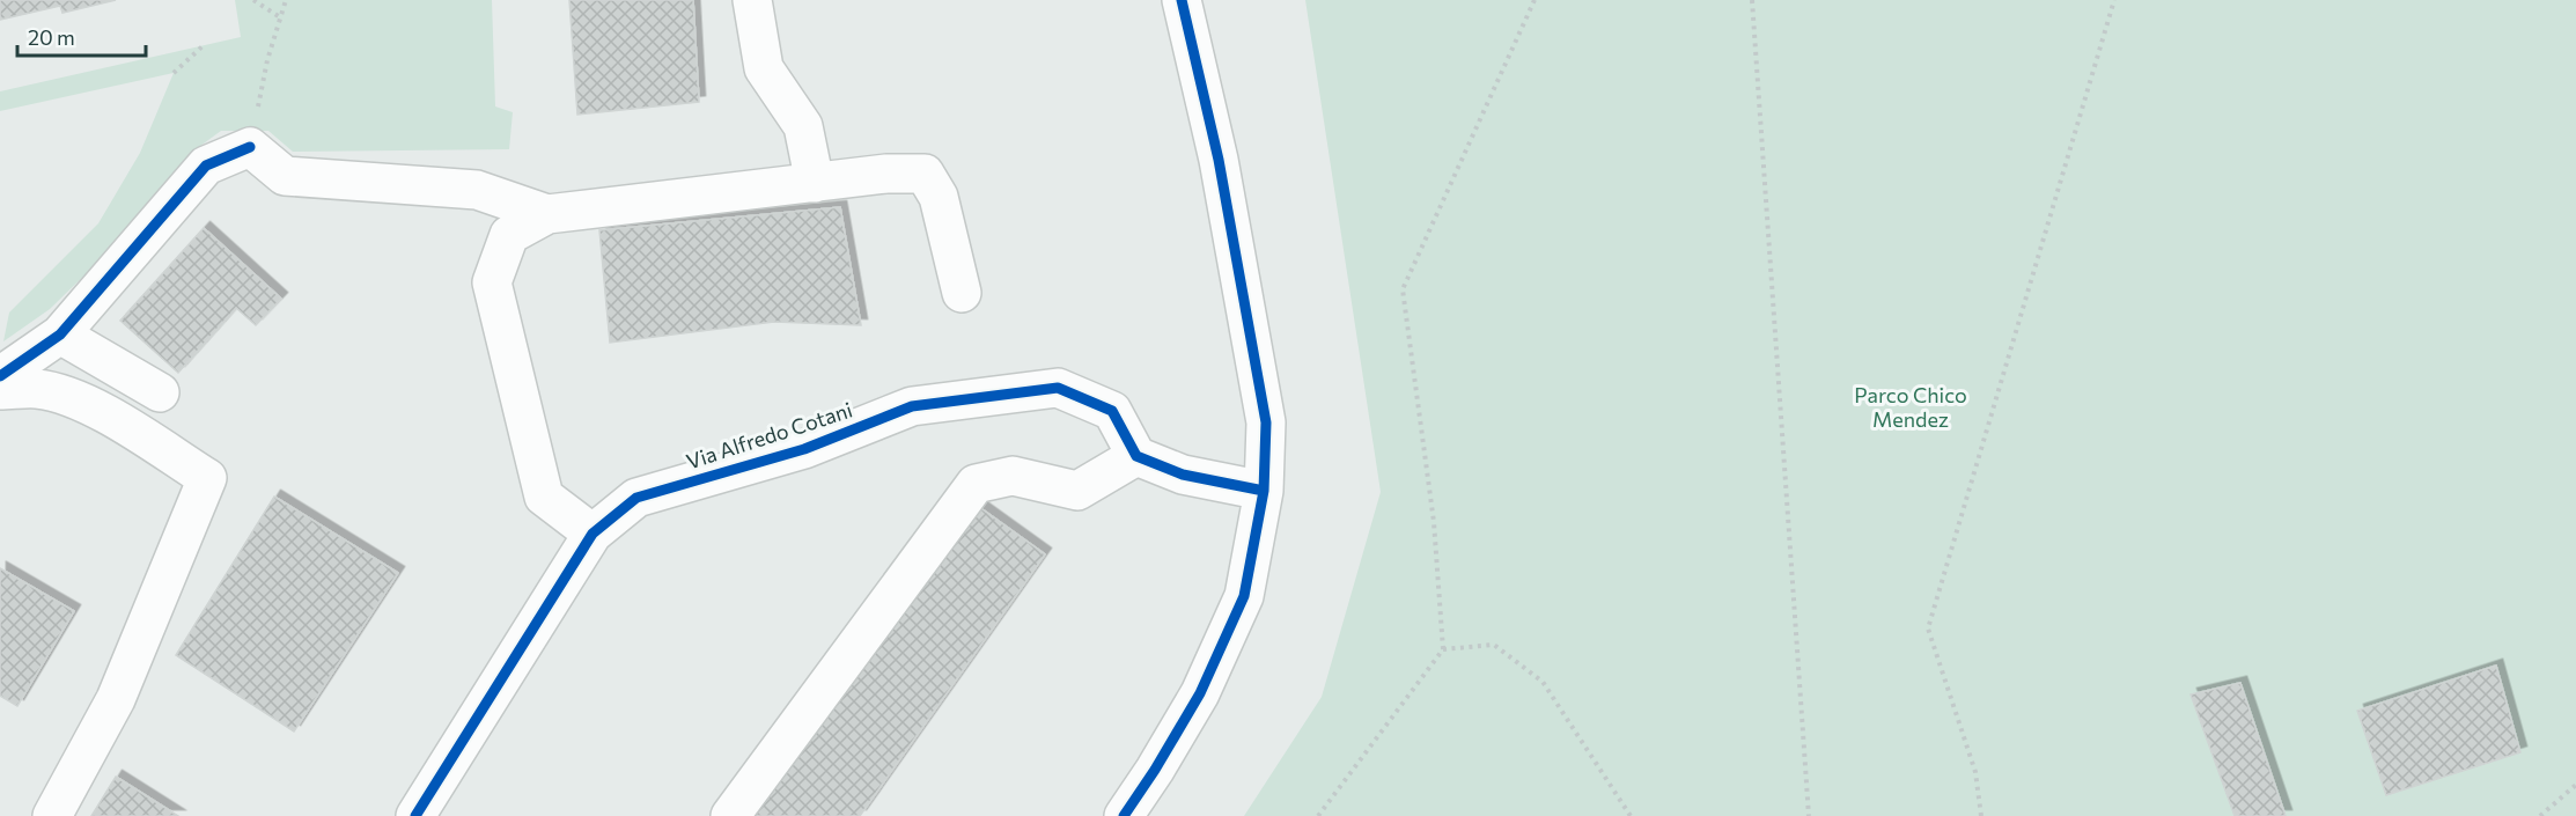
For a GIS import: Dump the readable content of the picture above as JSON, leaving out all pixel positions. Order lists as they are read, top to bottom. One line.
{"streets":{"street":["Via Alfredo Cotani"]},"parks":["Parco Chico Mendez"],"scale_bar":"20 m"}
